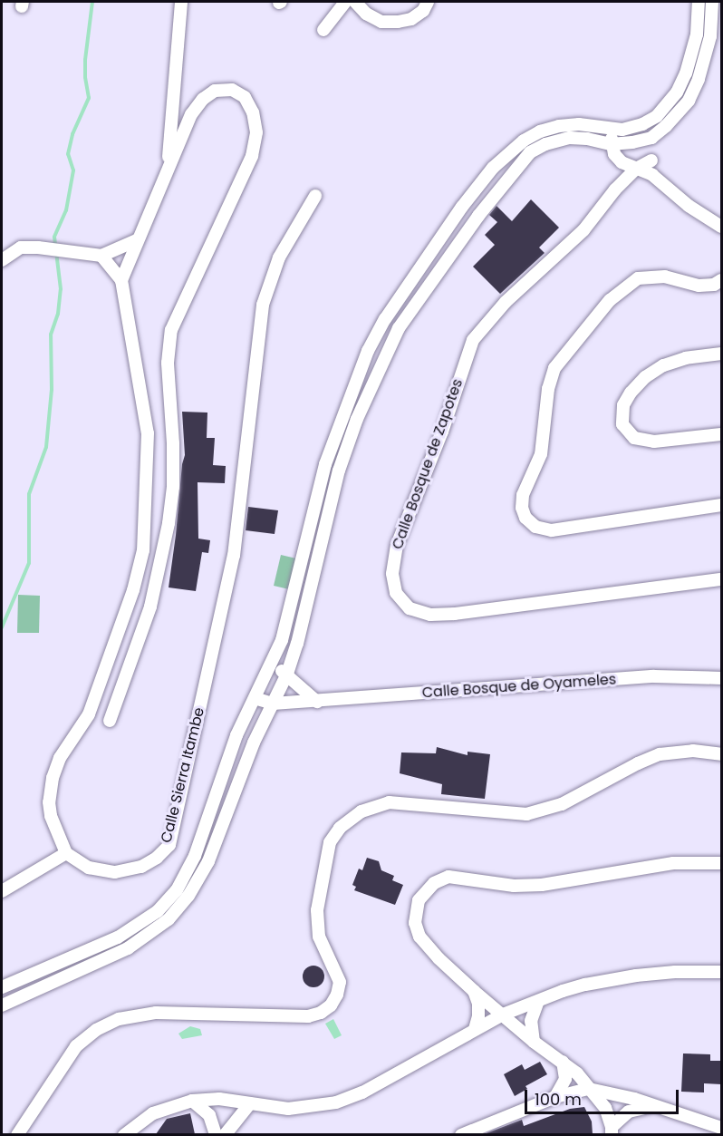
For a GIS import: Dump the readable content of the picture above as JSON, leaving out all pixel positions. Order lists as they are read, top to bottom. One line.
{"streets":{"street":["Calle Bosque de Zapotes","Calle Bosque de Oyameles","Calle Sierra Itambe"]},"scale_bar":"100 m"}
